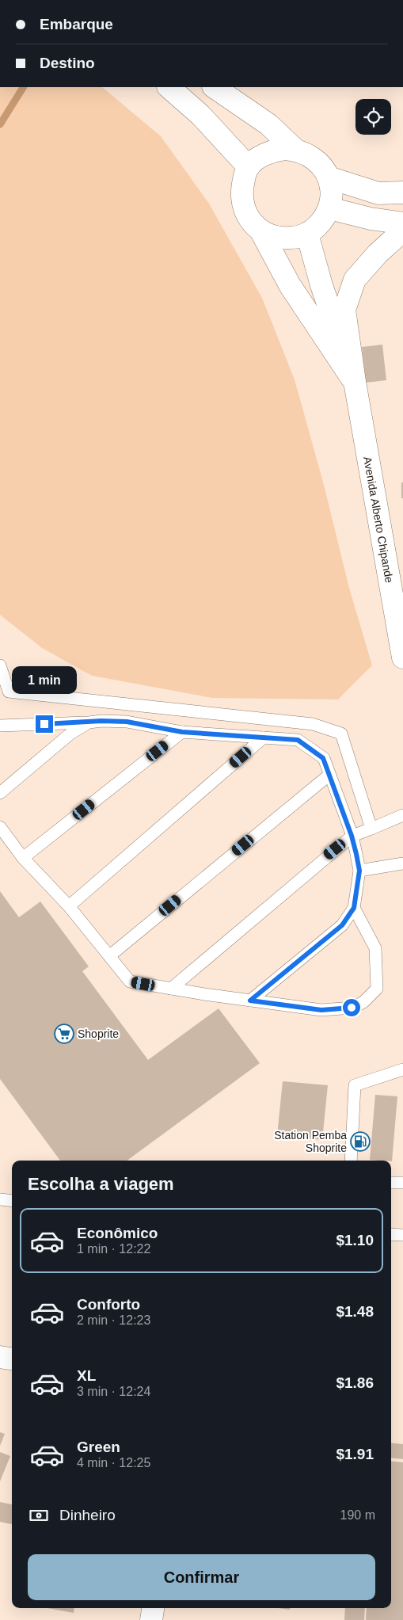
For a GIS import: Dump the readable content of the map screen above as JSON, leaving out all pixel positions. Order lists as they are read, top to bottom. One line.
{"streets":{"main road":["Avenida Alberto Chipande"]},"places":{"supermarket":["Shoprite"],"fuel station":["Station Pemba Shoprite"]},"page":{"banner":["Embarque","Destino"],"bubble":"1 min","heading":"Escolha a viagem","list":[{"name":"Econômico","note":"1 min · 12:22","value":"$1.10"},{"name":"Conforto","note":"2 min · 12:23","value":"$1.48"},{"name":"XL","note":"3 min · 12:24","value":"$1.86"},{"name":"Green","note":"4 min · 12:25","value":"$1.91"}],"pay":["Dinheiro","190 m"],"buttons":"Confirmar"}}
